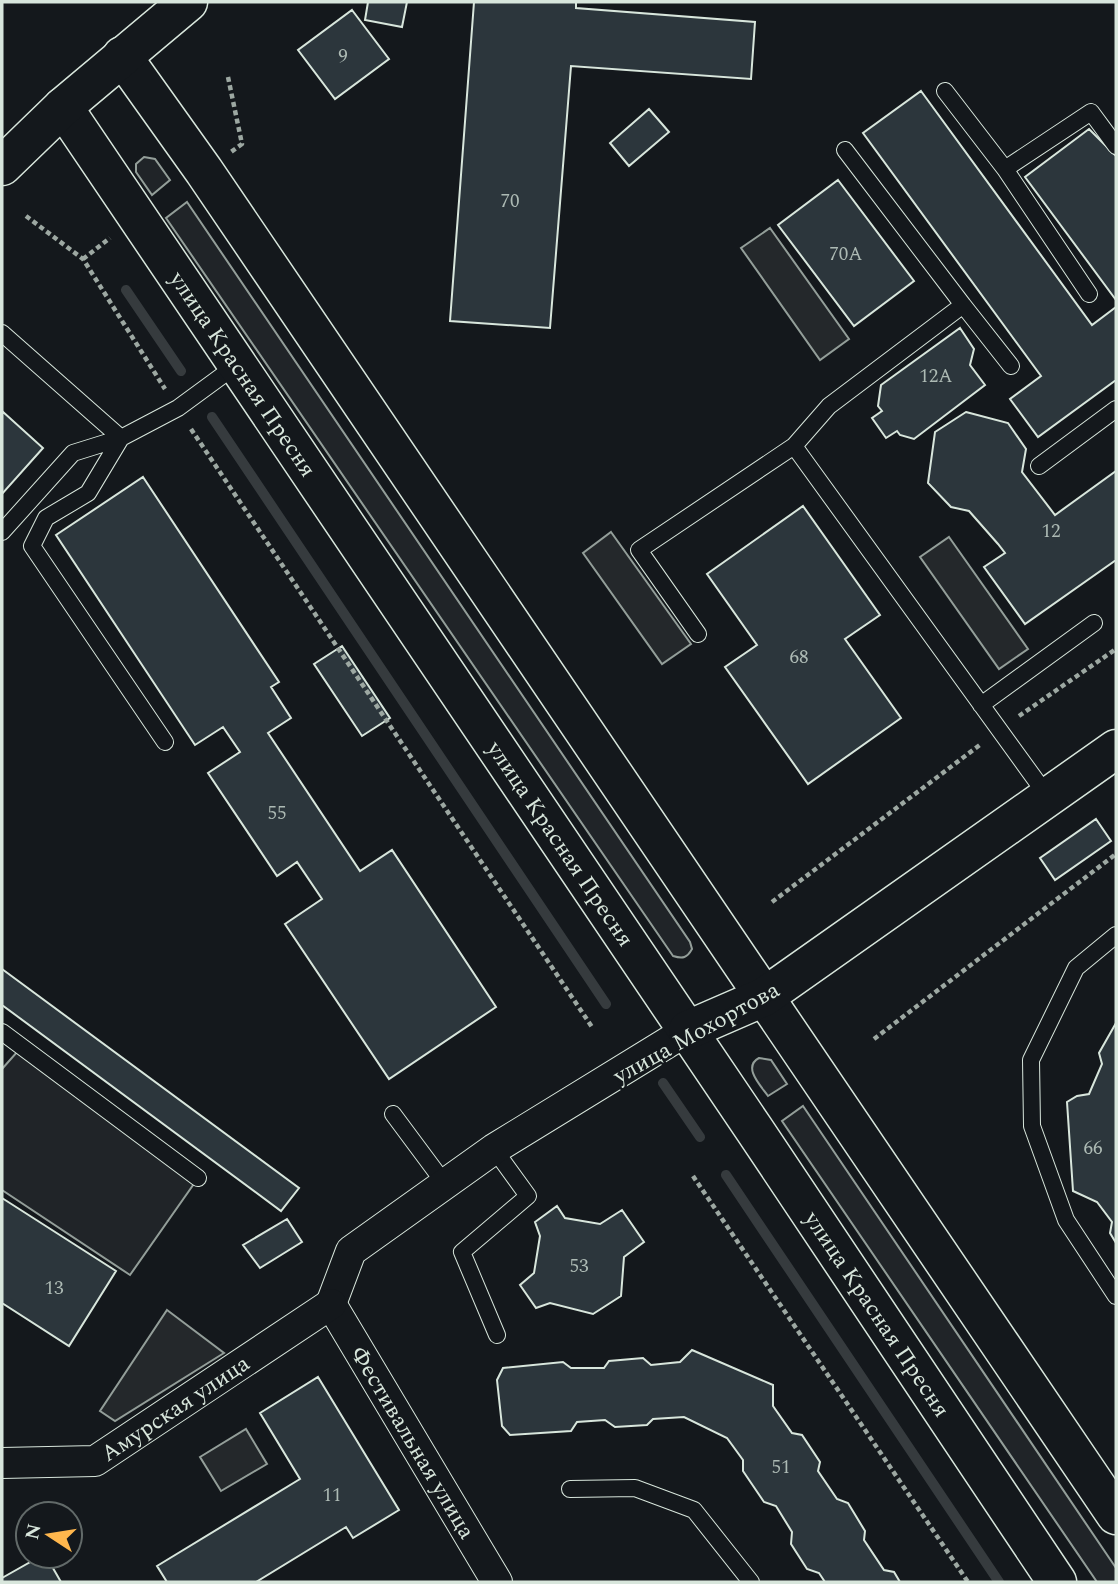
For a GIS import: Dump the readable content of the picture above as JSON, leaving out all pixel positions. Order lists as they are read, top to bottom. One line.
{"streets":{"street":["улица Красная Пресня","улица Мохортова","Амурская улица","Фестивальная улица"]},"crossings":[["улица Красная Пресня","улица Мохортова"],["улица Мохортова","Амурская улица"],["улица Мохортова","Фестивальная улица"],["Амурская улица","Фестивальная улица"]],"house_numbers":["9","70","70А","12А","12","68","55","66","53","13","51","11"],"north":"left"}
